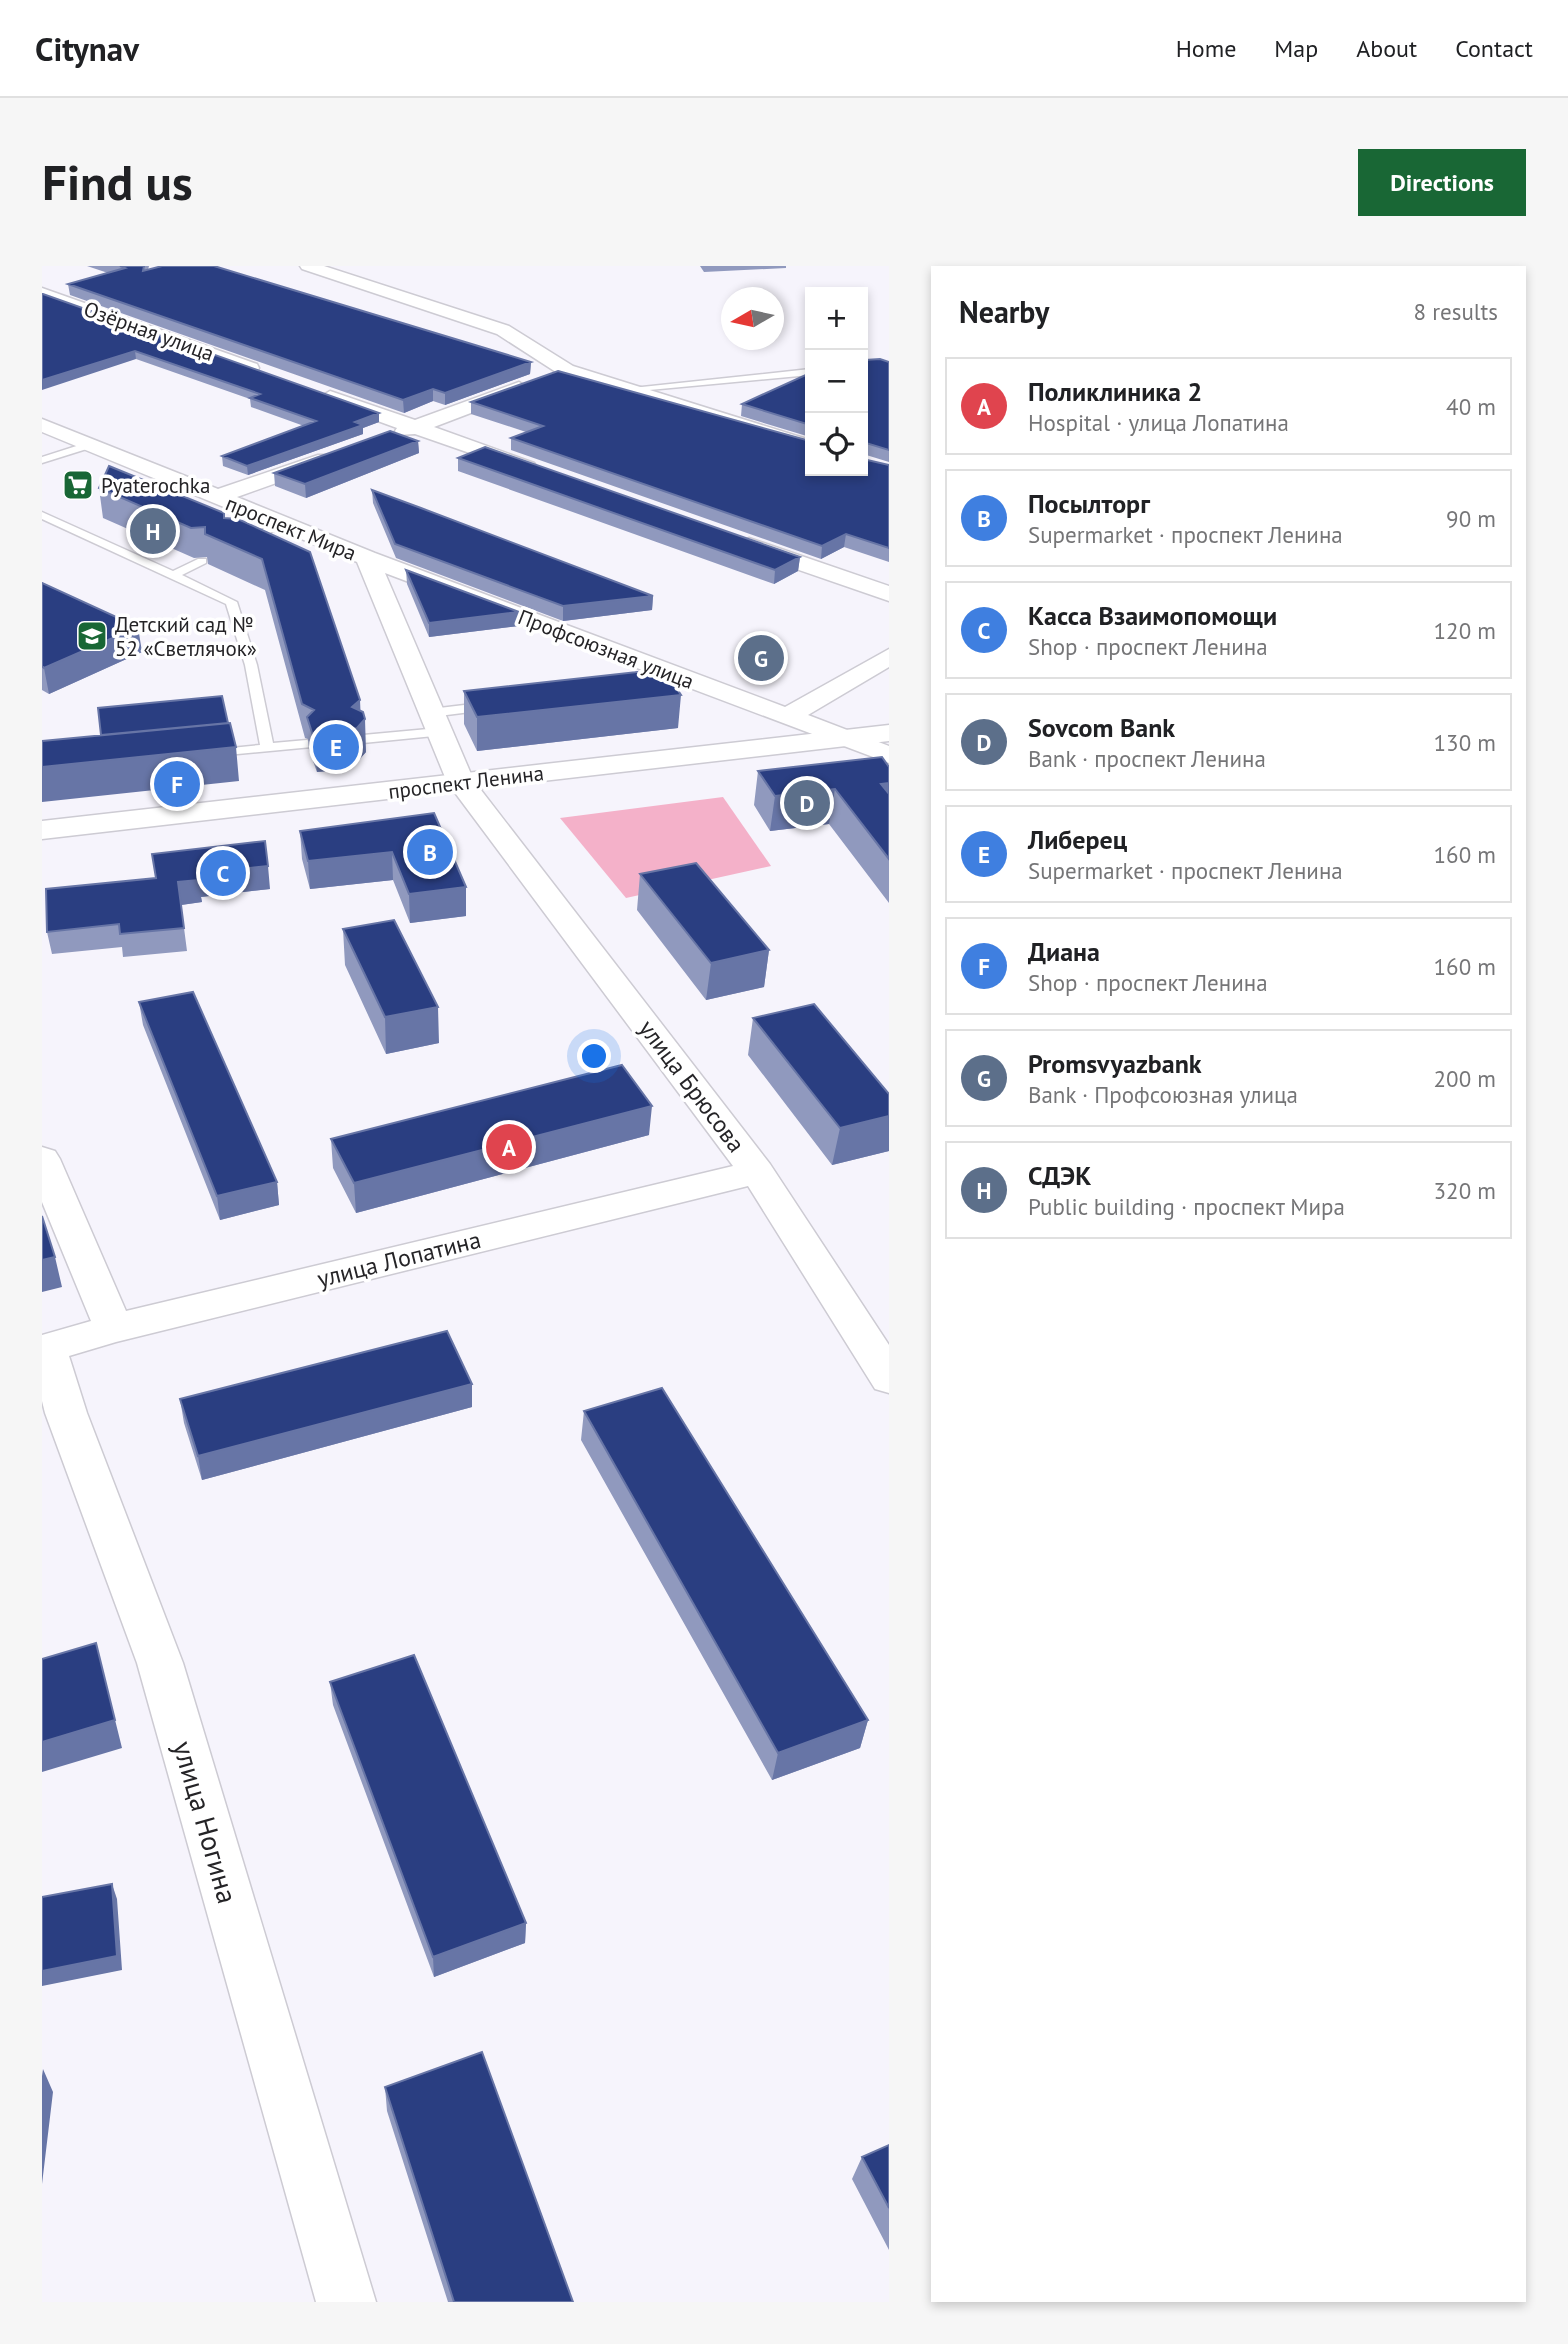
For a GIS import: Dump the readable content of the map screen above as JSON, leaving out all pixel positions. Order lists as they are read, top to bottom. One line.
{"streets":{"street":["Озёрная улица","проспект Мира","Профсоюзная улица","проспект Ленина","улица Брюсова","улица Лопатина","улица Ногина"]},"crossings":[["проспект Мира","Профсоюзная улица"],["проспект Мира","проспект Ленина"],["проспект Мира","улица Брюсова"],["Профсоюзная улица","проспект Ленина"],["проспект Ленина","улица Брюсова"],["улица Брюсова","улица Лопатина"],["улица Лопатина","улица Ногина"]],"places":{"supermarket":["Pyaterochka"],"school or university":["Детский сад № 52 «Светлячок»"]},"north":"left","page":{"header":"Citynav","nav":["Home","Map","About","Contact"],"buttons":"Directions","title":"Find us","heading":["Nearby","8 results"],"map_buttons":["+","−"],"list":[{"mark":"A","name":"Поликлиника 2","note":"Hospital · улица Лопатина","value":"40 m"},{"mark":"B","name":"Посылторг","note":"Supermarket · проспект Ленина","value":"90 m"},{"mark":"C","name":"Касса Взаимопомощи","note":"Shop · проспект Ленина","value":"120 m"},{"mark":"D","name":"Sovcom Bank","note":"Bank · проспект Ленина","value":"130 m"},{"mark":"E","name":"Либерец","note":"Supermarket · проспект Ленина","value":"160 m"},{"mark":"F","name":"Диана","note":"Shop · проспект Ленина","value":"160 m"},{"mark":"G","name":"Promsvyazbank","note":"Bank · Профсоюзная улица","value":"200 m"},{"mark":"H","name":"СДЭК","note":"Public building · проспект Мира","value":"320 m"}],"pins":["H","G","E","F","D","B","C","A"]}}
